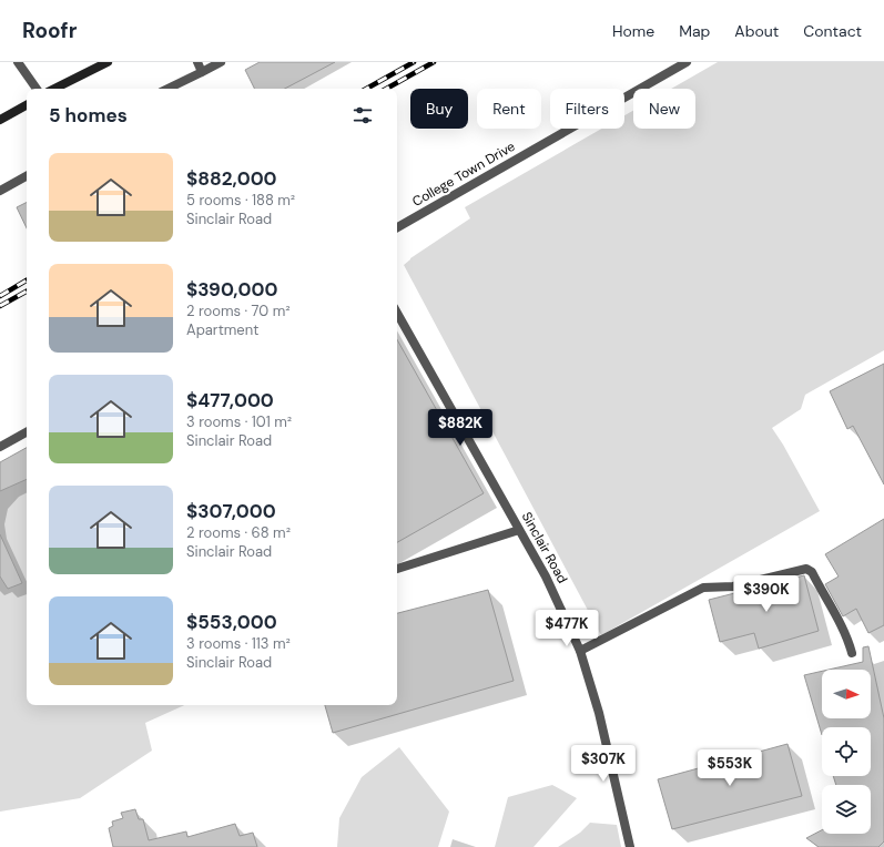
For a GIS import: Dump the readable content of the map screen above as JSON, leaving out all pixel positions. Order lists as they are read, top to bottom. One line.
{"streets":{"street":["College Town Drive","Sinclair Road"]},"north":"right","page":{"header":"Roofr","nav":["Home","Map","About","Contact"],"chip":["Buy","Rent","Filters","New"],"heading":"5 homes","list":[{"name":"$882,000","note":"5 rooms · 188 m² · Sinclair Road"},{"name":"$390,000","note":"2 rooms · 70 m² · Apartment"},{"name":"$477,000","note":"3 rooms · 101 m² · Sinclair Road"},{"name":"$307,000","note":"2 rooms · 68 m² · Sinclair Road"},{"name":"$553,000","note":"3 rooms · 113 m² · Sinclair Road"}],"price":["$882K","$390K","$477K","$307K","$553K"]}}
